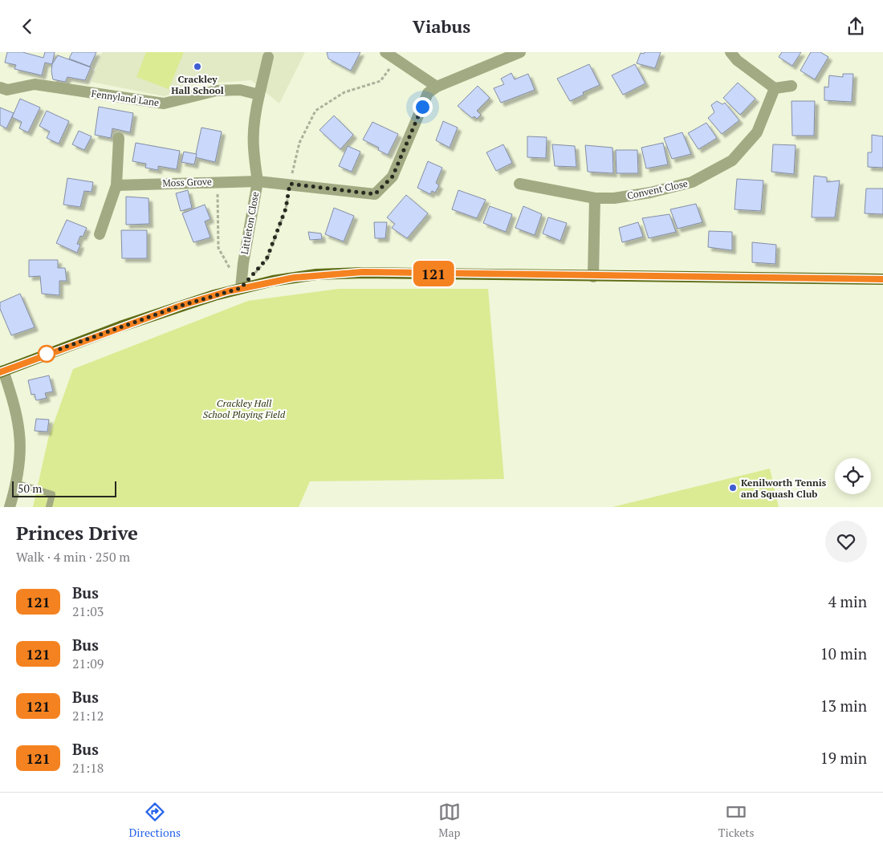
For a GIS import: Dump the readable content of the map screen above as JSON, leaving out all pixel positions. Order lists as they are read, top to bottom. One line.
{"streets":{"street":["Fennyland Lane","Moss Grove","Convent Close","Littleton Close"]},"crossings":[["Moss Grove","Littleton Close"]],"parks":["Crackley Hall School Playing Field"],"places":["Crackley Hall School","Kenilworth Tennis and Squash Club"],"lines":["bus line 121"],"scale_bar":"50 m","page":{"header":"Viabus","on_map":"121","scale":"50 m","heading":["Princes Drive","Walk · 4 min · 250 m"],"list":[{"mark":"121","name":"Bus","note":"21:03","value":"4 min"},{"mark":"121","name":"Bus","note":"21:09","value":"10 min"},{"mark":"121","name":"Bus","note":"21:12","value":"13 min"},{"mark":"121","name":"Bus","note":"21:18","value":"19 min"}],"tabs":["Directions","Map","Tickets"]}}
